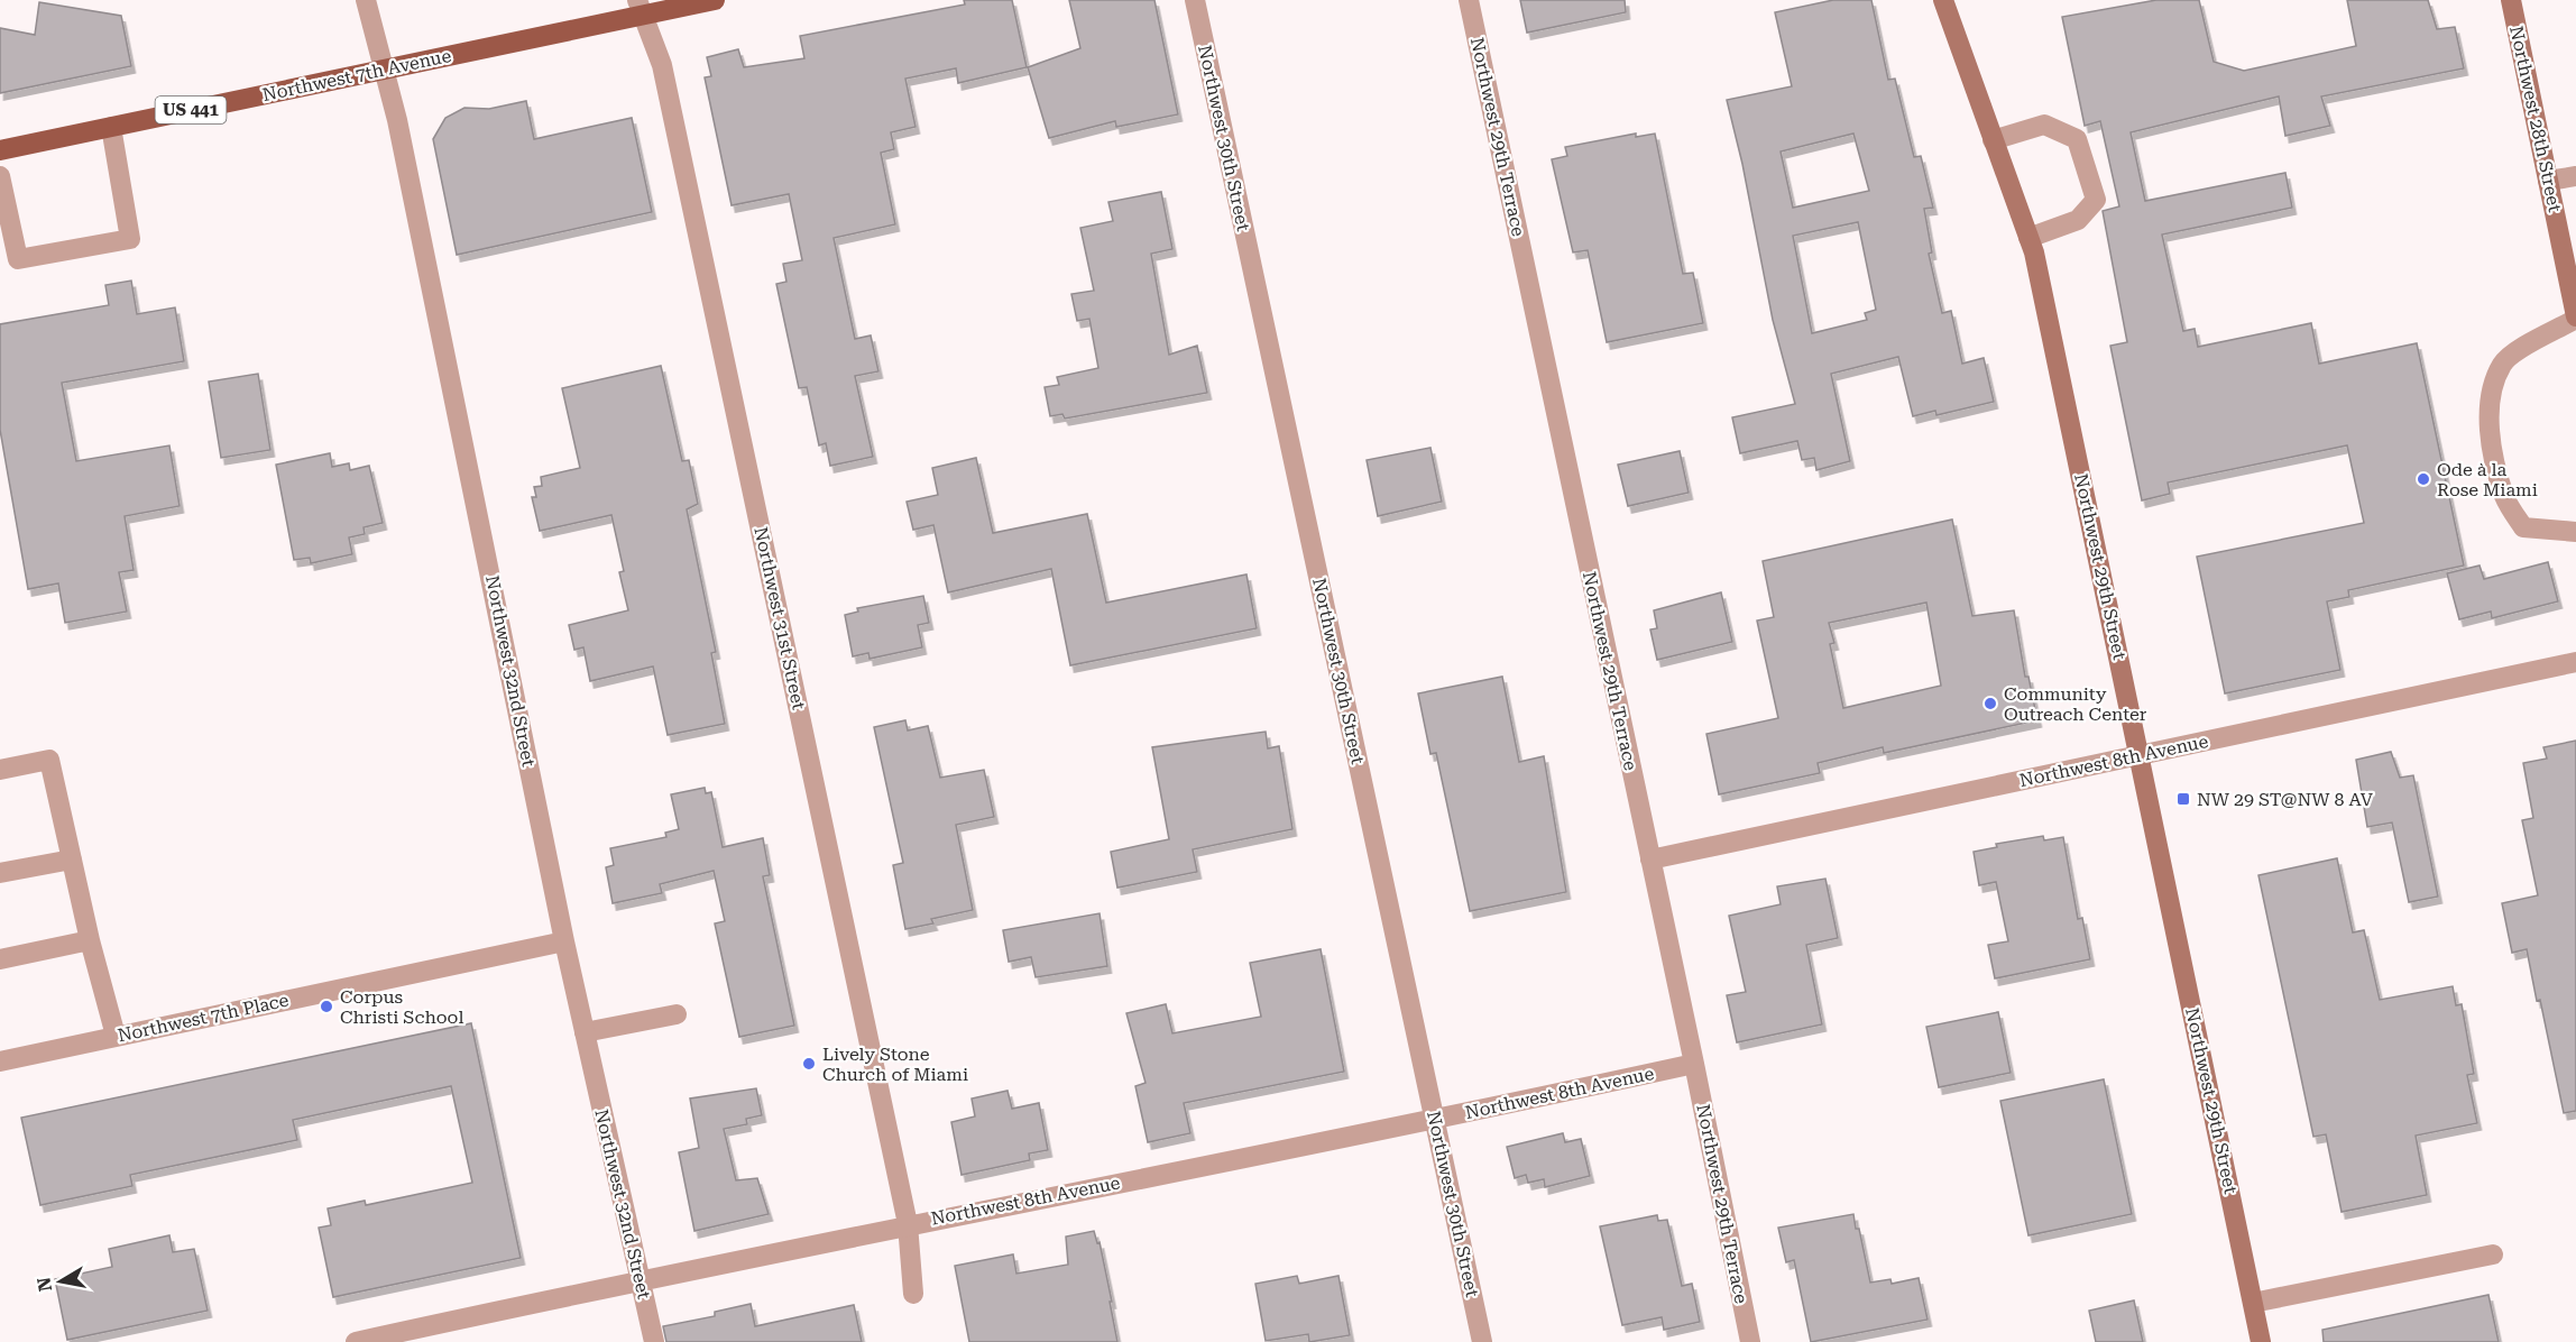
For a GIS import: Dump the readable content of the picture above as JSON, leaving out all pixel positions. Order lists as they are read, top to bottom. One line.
{"streets":{"main road":["Northwest 7th Avenue","US 441"],"street":["Northwest 28th Street","Northwest 29th Terrace","Northwest 30th Street","Northwest 29th Street","Northwest 31st Street","Northwest 32nd Street","Northwest 8th Avenue","Northwest 7th Place"]},"crossings":[["Northwest 7th Avenue","Northwest 31st Street"],["Northwest 7th Avenue","Northwest 32nd Street"],["Northwest 29th Terrace","Northwest 8th Avenue"],["Northwest 30th Street","Northwest 8th Avenue"],["Northwest 29th Street","Northwest 8th Avenue"],["Northwest 31st Street","Northwest 8th Avenue"],["Northwest 32nd Street","Northwest 8th Avenue"],["Northwest 32nd Street","Northwest 7th Place"]],"places":{"other":["Ode à la Rose Miami","Community Outreach Center","Corpus Christi School","Lively Stone Church of Miami"],"transit":["NW 29 ST@NW 8 AV"]},"north":"left"}
